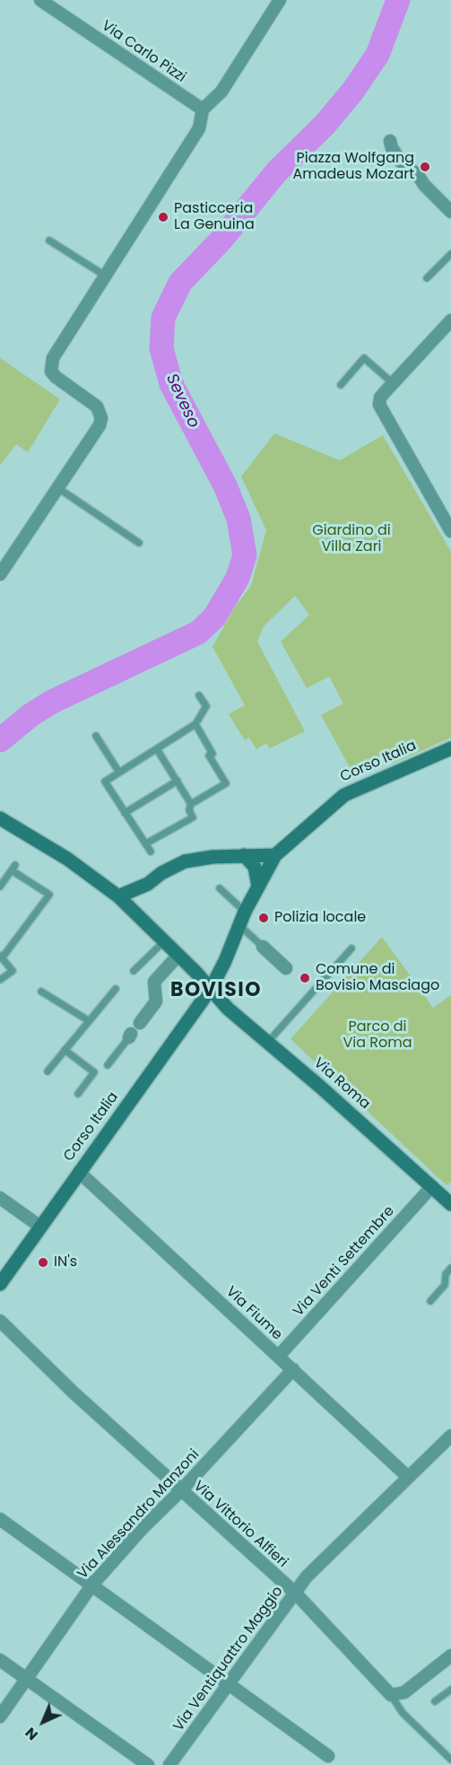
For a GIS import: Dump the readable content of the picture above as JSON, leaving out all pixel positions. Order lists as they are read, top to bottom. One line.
{"streets":{"street":["Via Carlo Pizzi","Corso Italia","Via Roma","Via Venti Settembre","Via Fiume","Via Alessandro Manzoni","Via Vittorio Alfieri","Via Ventiquattro Maggio"]},"crossings":[["Corso Italia","Via Roma"],["Corso Italia","Via Fiume"],["Via Roma","Via Venti Settembre"],["Via Venti Settembre","Via Fiume"],["Via Fiume","Via Alessandro Manzoni"],["Via Fiume","Via Ventiquattro Maggio"],["Via Alessandro Manzoni","Via Vittorio Alfieri"],["Via Vittorio Alfieri","Via Ventiquattro Maggio"]],"districts":["BOVISIO"],"water":["Seveso"],"parks":["Giardino di Villa Zari","Parco di Via Roma"],"places":["Piazza Wolfgang Amadeus Mozart","Pasticceria La Genuina","Polizia locale","Comune di Bovisio Masciago","IN's"],"north":"bottom left"}
